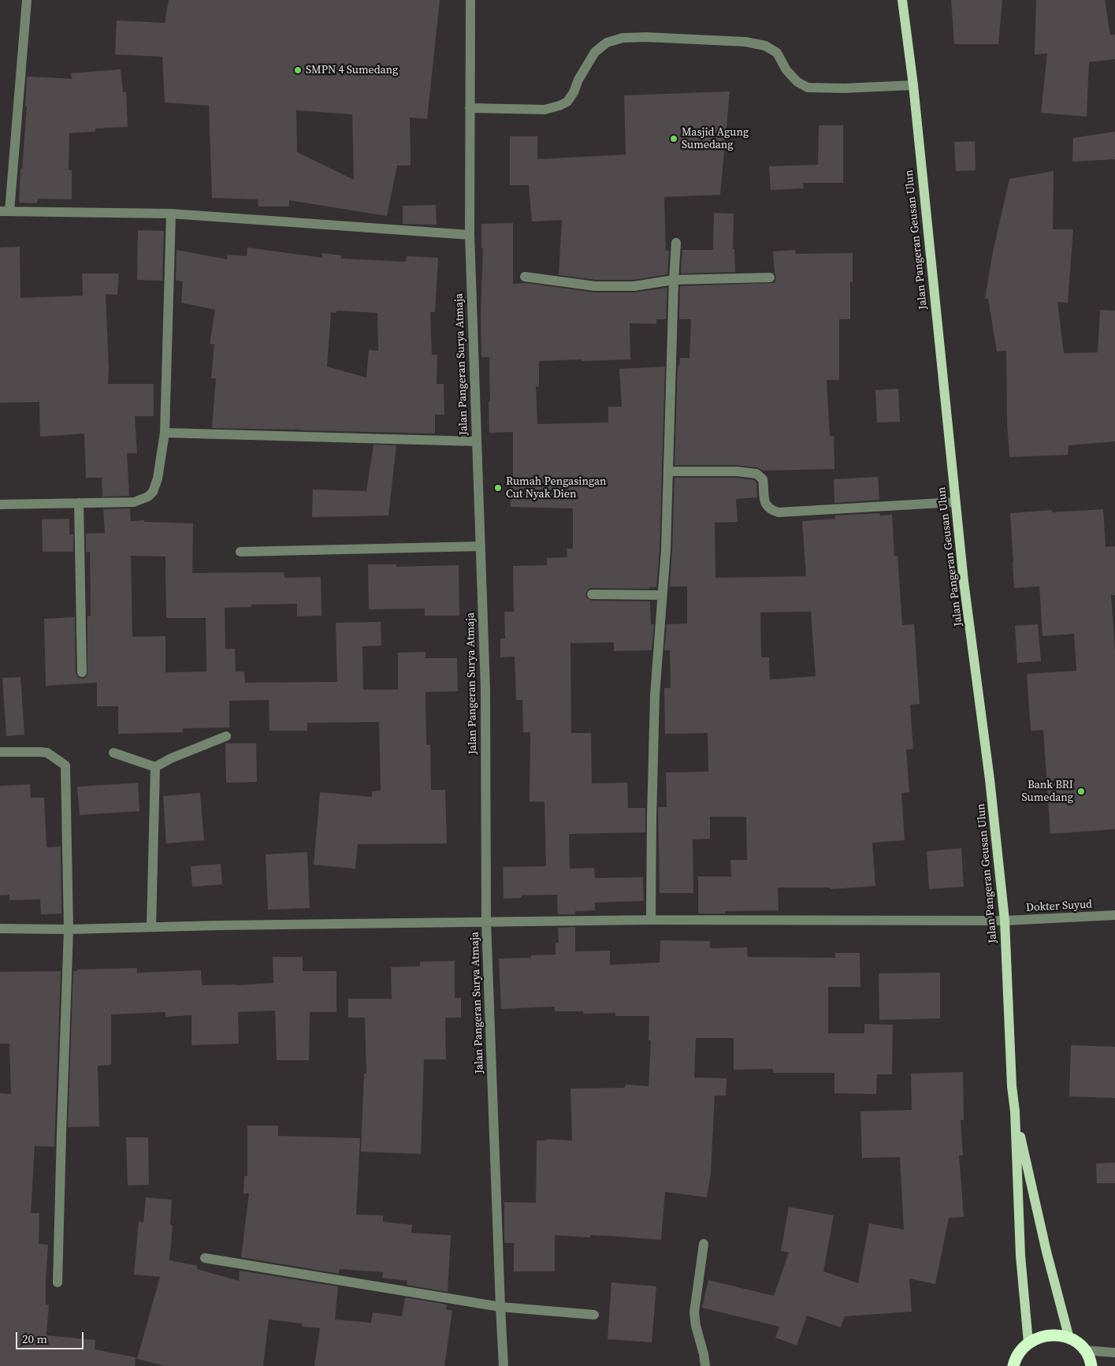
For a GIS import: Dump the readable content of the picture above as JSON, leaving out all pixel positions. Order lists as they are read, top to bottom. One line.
{"streets":{"main road":["Jalan Pangeran Geusan Ulun"],"street":["Jalan Pangeran Surya Atmaja","Dokter Suyud"]},"crossings":[["Jalan Pangeran Geusan Ulun","Dokter Suyud"],["Jalan Pangeran Surya Atmaja","Dokter Suyud"]],"places":["SMPN 4 Sumedang","Masjid Agung Sumedang","Rumah Pengasingan Cut Nyak Dien","Bank BRI Sumedang"],"scale_bar":"20 m"}
